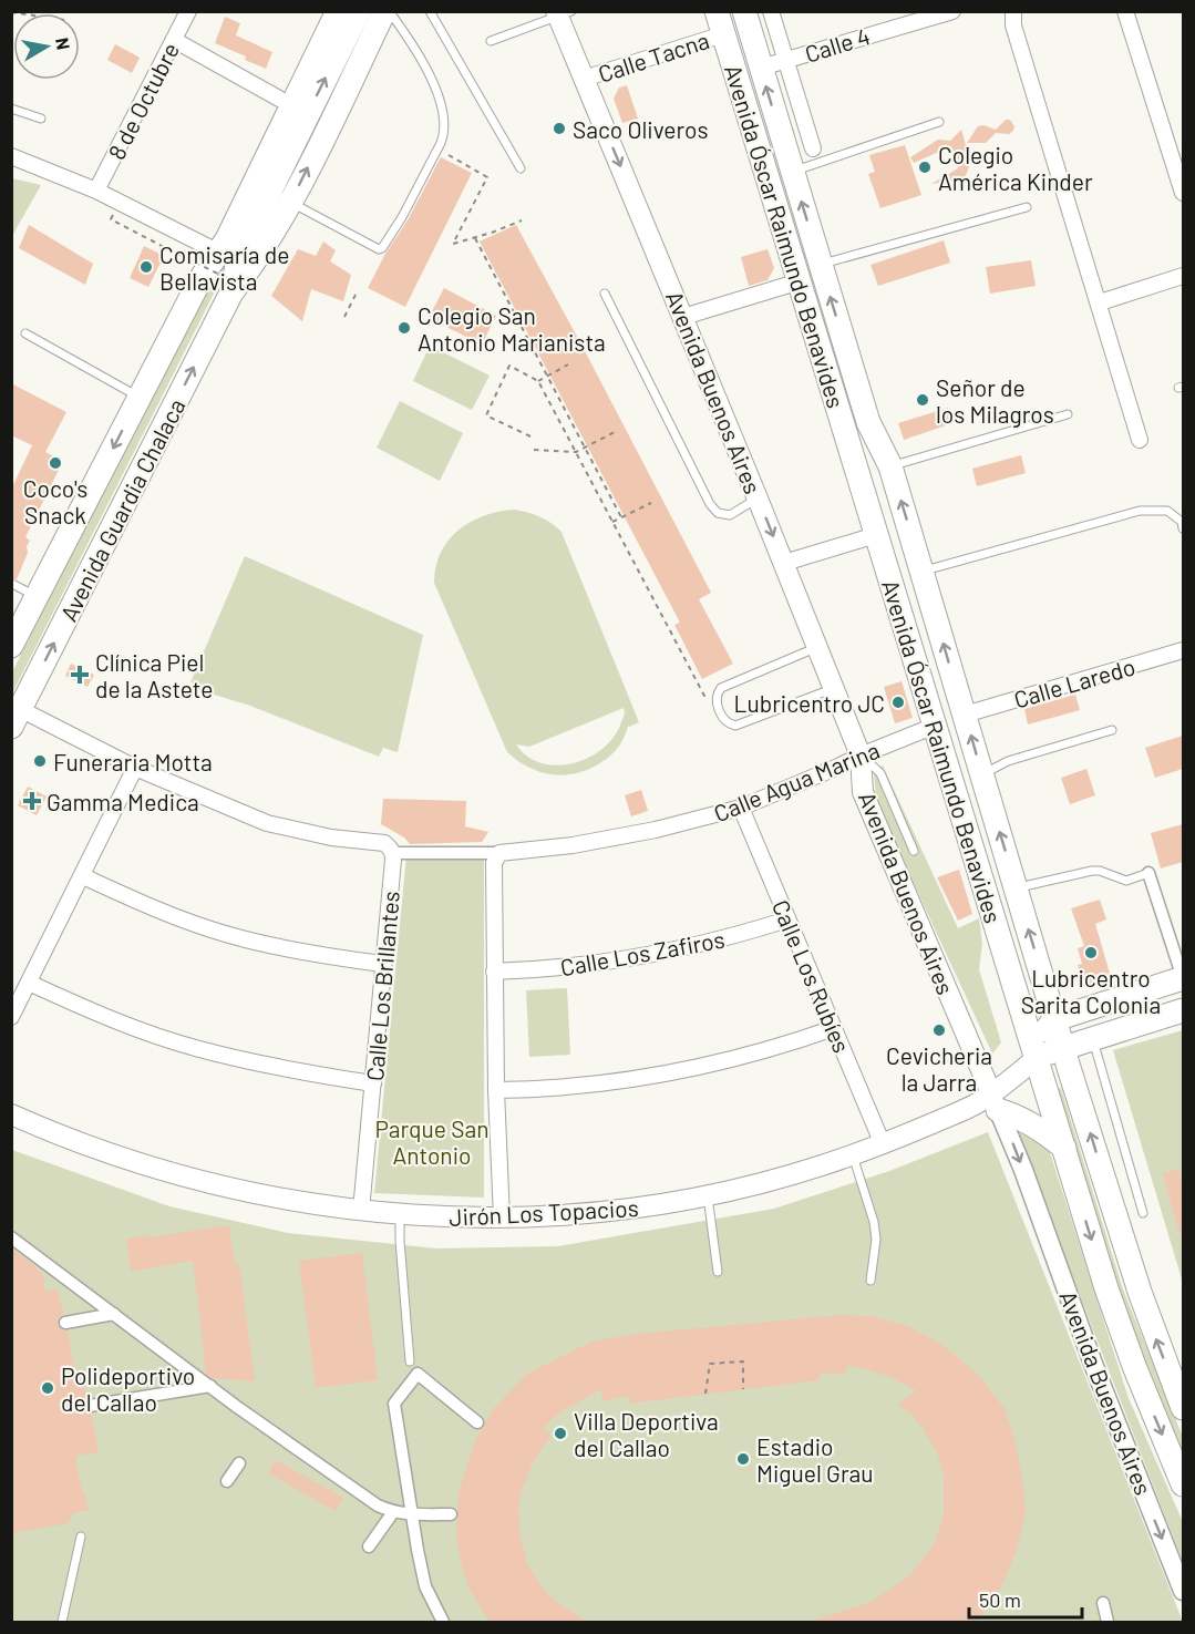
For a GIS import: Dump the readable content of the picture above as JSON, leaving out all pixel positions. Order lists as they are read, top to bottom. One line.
{"streets":{"main road":["Avenida Óscar Raimundo Benavides","Avenida Buenos Aires","Avenida Guardia Chalaca","Jirón Los Topacios"],"street":["Calle 4","Calle Tacna","8 de Octubre","Calle Laredo","Calle Agua Marina","Calle Los Zafiros","Calle Los Rubíes","Calle Los Brillantes"]},"crossings":[["Calle 4","Avenida Óscar Raimundo Benavides"],["Calle Tacna","Avenida Óscar Raimundo Benavides"],["Calle Tacna","Avenida Buenos Aires"],["Avenida Óscar Raimundo Benavides","Calle Laredo"],["Avenida Óscar Raimundo Benavides","Calle Agua Marina"],["Avenida Óscar Raimundo Benavides","Jirón Los Topacios"],["Avenida Buenos Aires","Calle Agua Marina"],["Avenida Buenos Aires","Jirón Los Topacios"],["Calle Agua Marina","Calle Los Rubíes"],["Calle Los Zafiros","Calle Los Rubíes"],["Calle Los Rubíes","Jirón Los Topacios"],["Calle Los Brillantes","Jirón Los Topacios"]],"one_way":["Avenida Buenos Aires"],"parks":["Parque San Antonio"],"places":{"other":["Saco Oliveros","Colegio América Kinder","Comisaría de Bellavista","Colegio San Antonio Marianista","Señor de los Milagros","Coco's Snack","Lubricentro JC","Funeraria Motta","Lubricentro Sarita Colonia","Cevicheria la Jarra","Polideportivo del Callao","Villa Deportiva del Callao","Estadio Miguel Grau"],"health":["Clínica Piel de la Astete","Gamma Medica"]},"scale_bar":"50 m","north":"right"}
